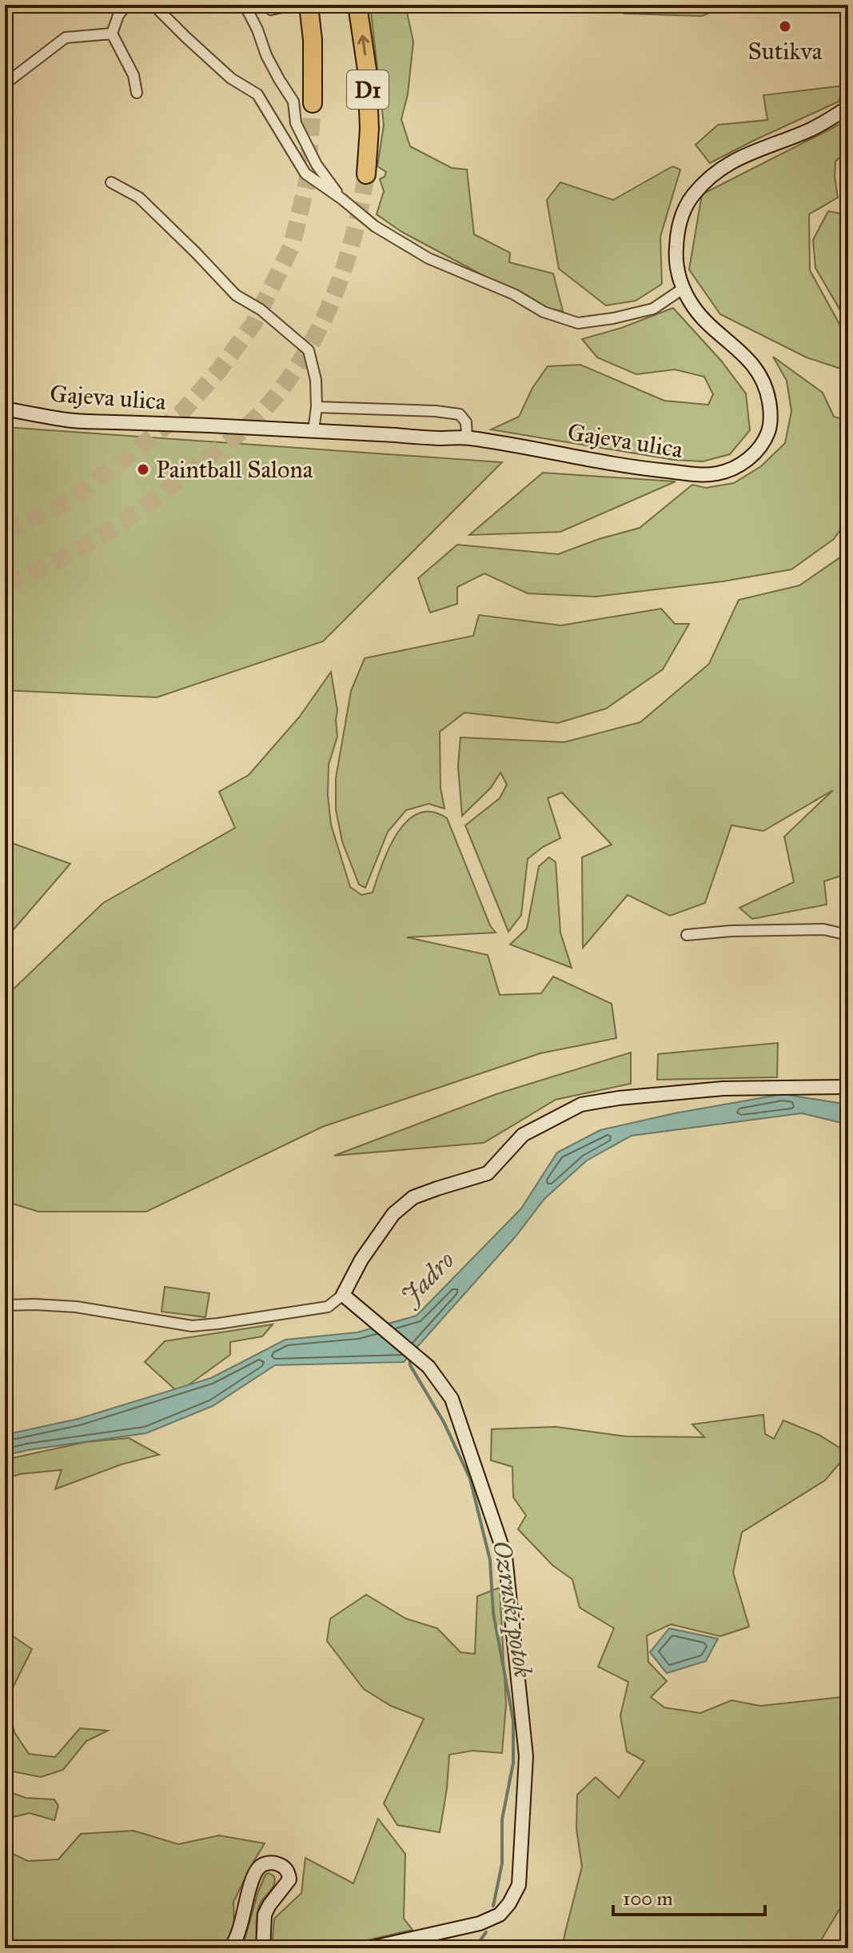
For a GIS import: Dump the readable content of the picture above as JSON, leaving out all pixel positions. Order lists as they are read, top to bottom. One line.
{"streets":{"highway":["D1"],"street":["Gajeva ulica"]},"water":["Jadro","Ozrnski potok"],"places":["Sutikva","Paintball Salona"],"scale_bar":"100 m"}
